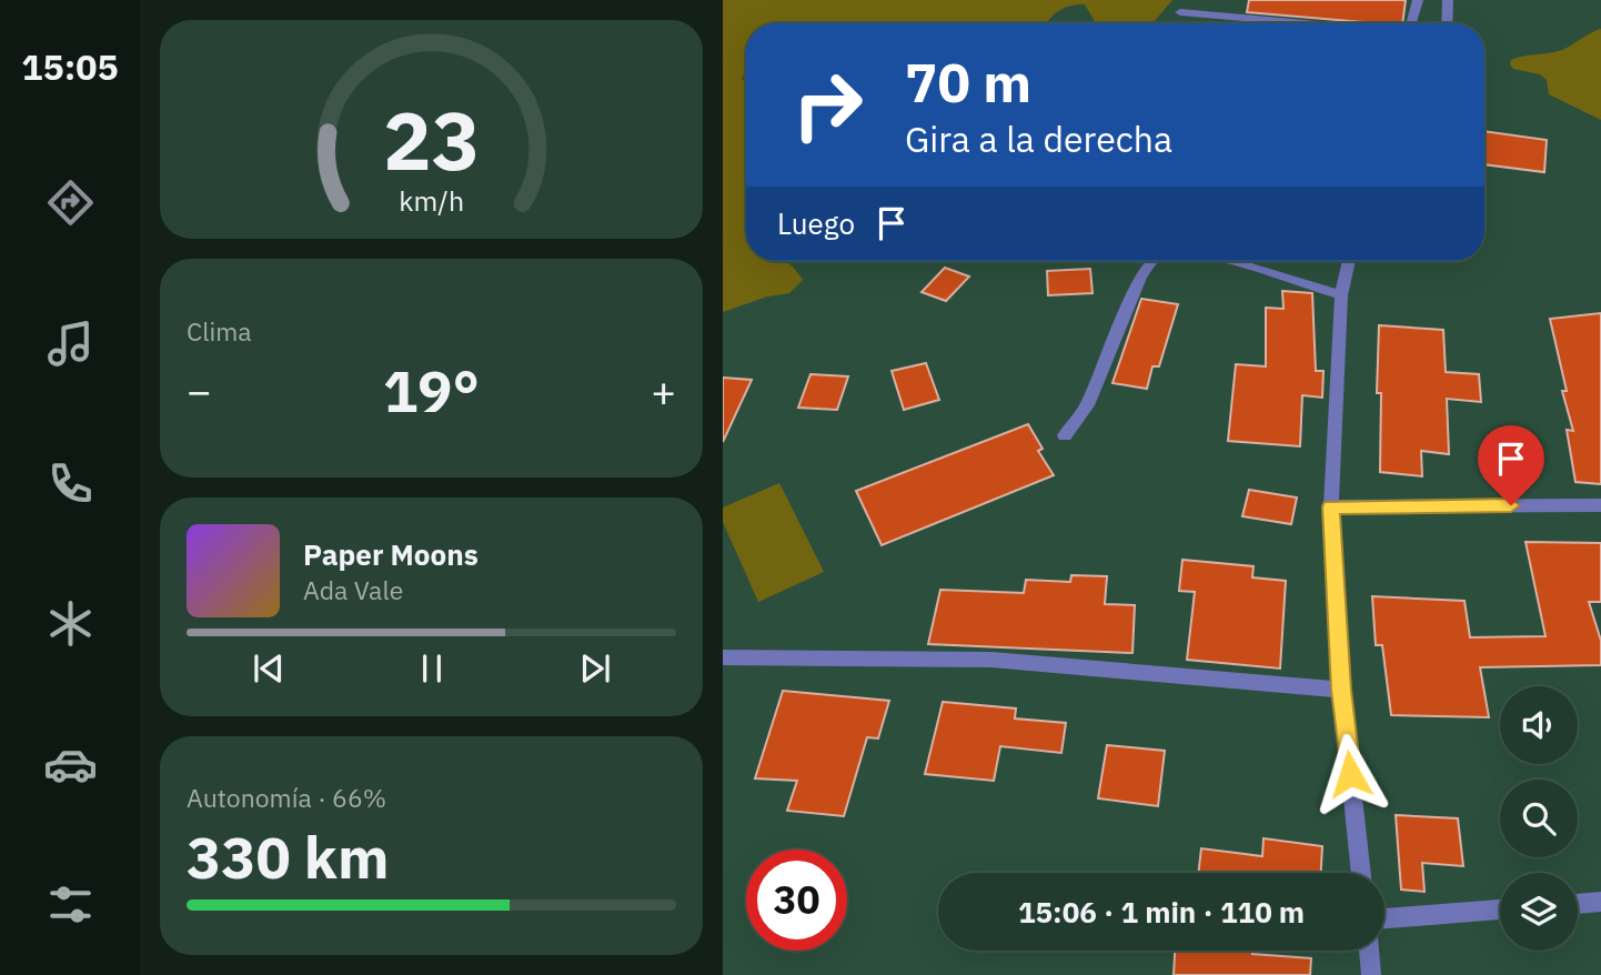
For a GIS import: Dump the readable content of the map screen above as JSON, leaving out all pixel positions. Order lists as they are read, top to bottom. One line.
{"page":{"tabs":"15:05","turn":["70 m","Gira a la derecha"],"then":"Luego","tile":["Clima",["Autonomía · 66%","330 km"]],"heat":["−","19°","+"],"song":["Paper Moons","Ada Vale"],"limit":"30","trip":"15:06 · 1 min · 110 m","gauge":["23","km/h"]}}
